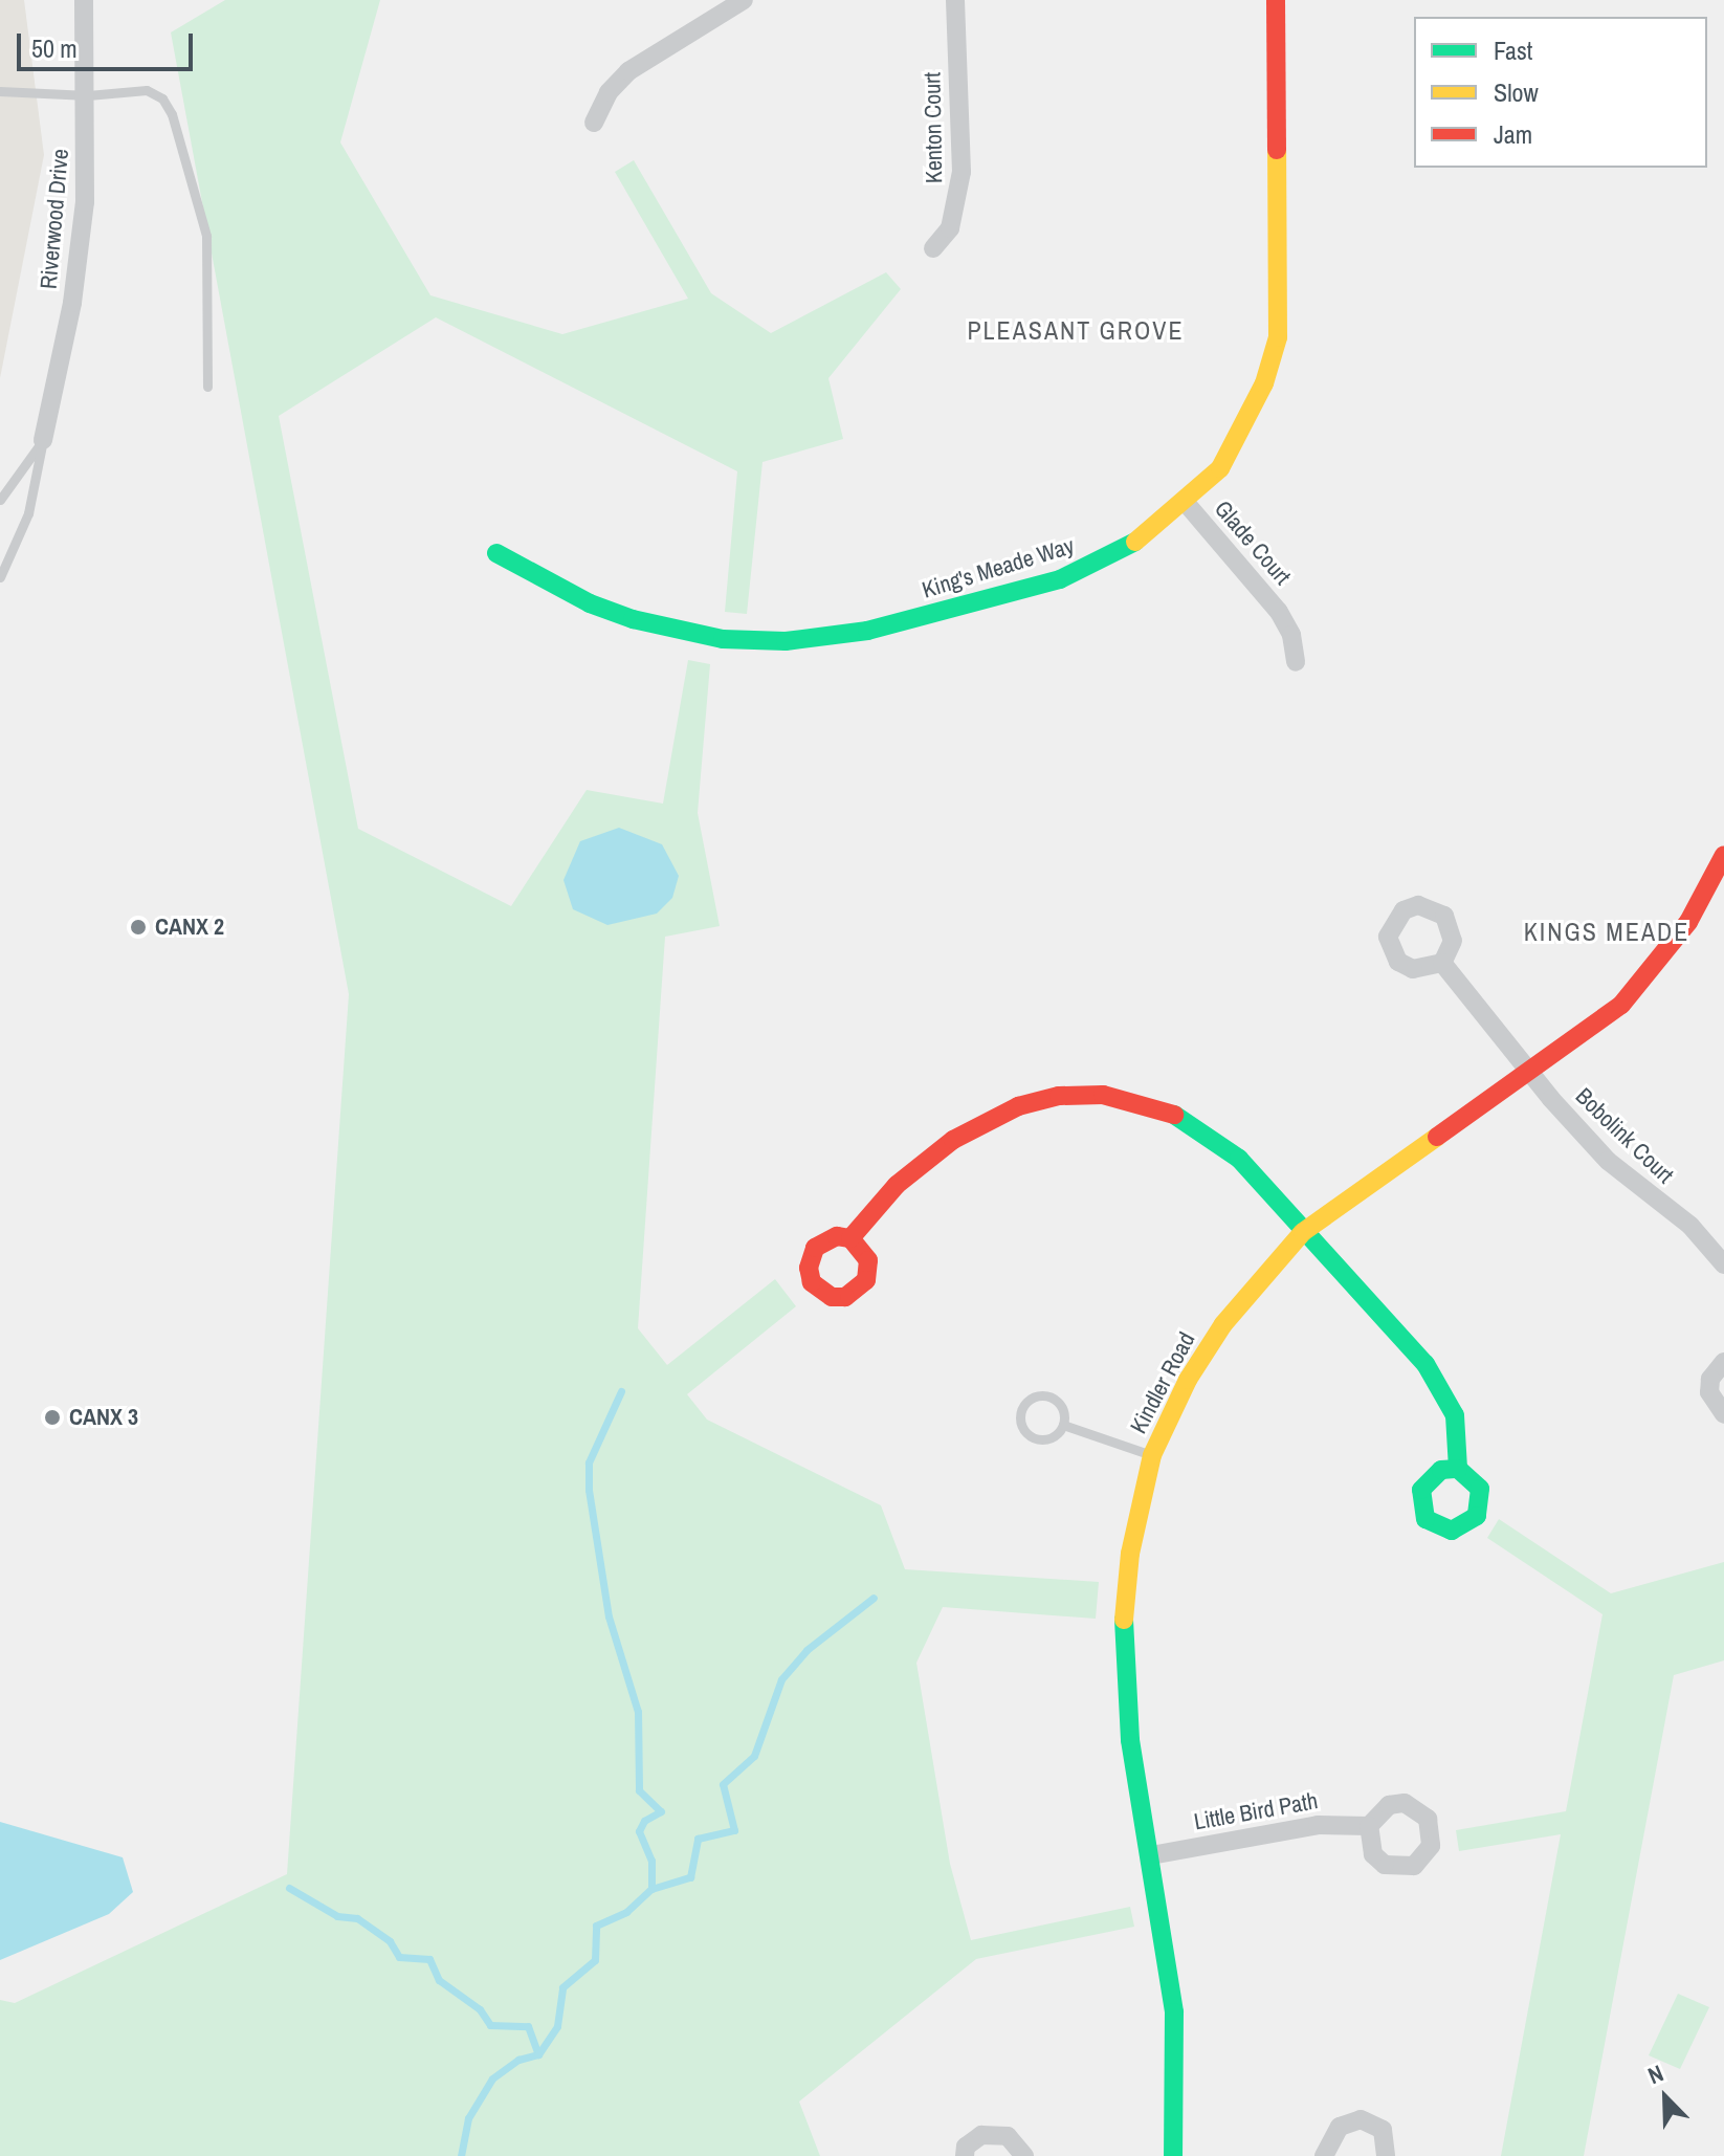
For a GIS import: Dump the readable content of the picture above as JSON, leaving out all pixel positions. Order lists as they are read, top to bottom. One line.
{"streets":{"street":["Kenton Court","Riverwood Drive","Glade Court","King's Meade Way","Bobolink Court","Kindler Road","Little Bird Path"]},"crossings":[["Glade Court","King's Meade Way"],["Bobolink Court","Kindler Road"],["Kindler Road","Little Bird Path"]],"districts":["PLEASANT GROVE","KINGS MEADE"],"places":["CANX 2","CANX 3"],"legend":["Fast","Slow","Jam"],"scale_bar":"50 m","north":"top left"}
